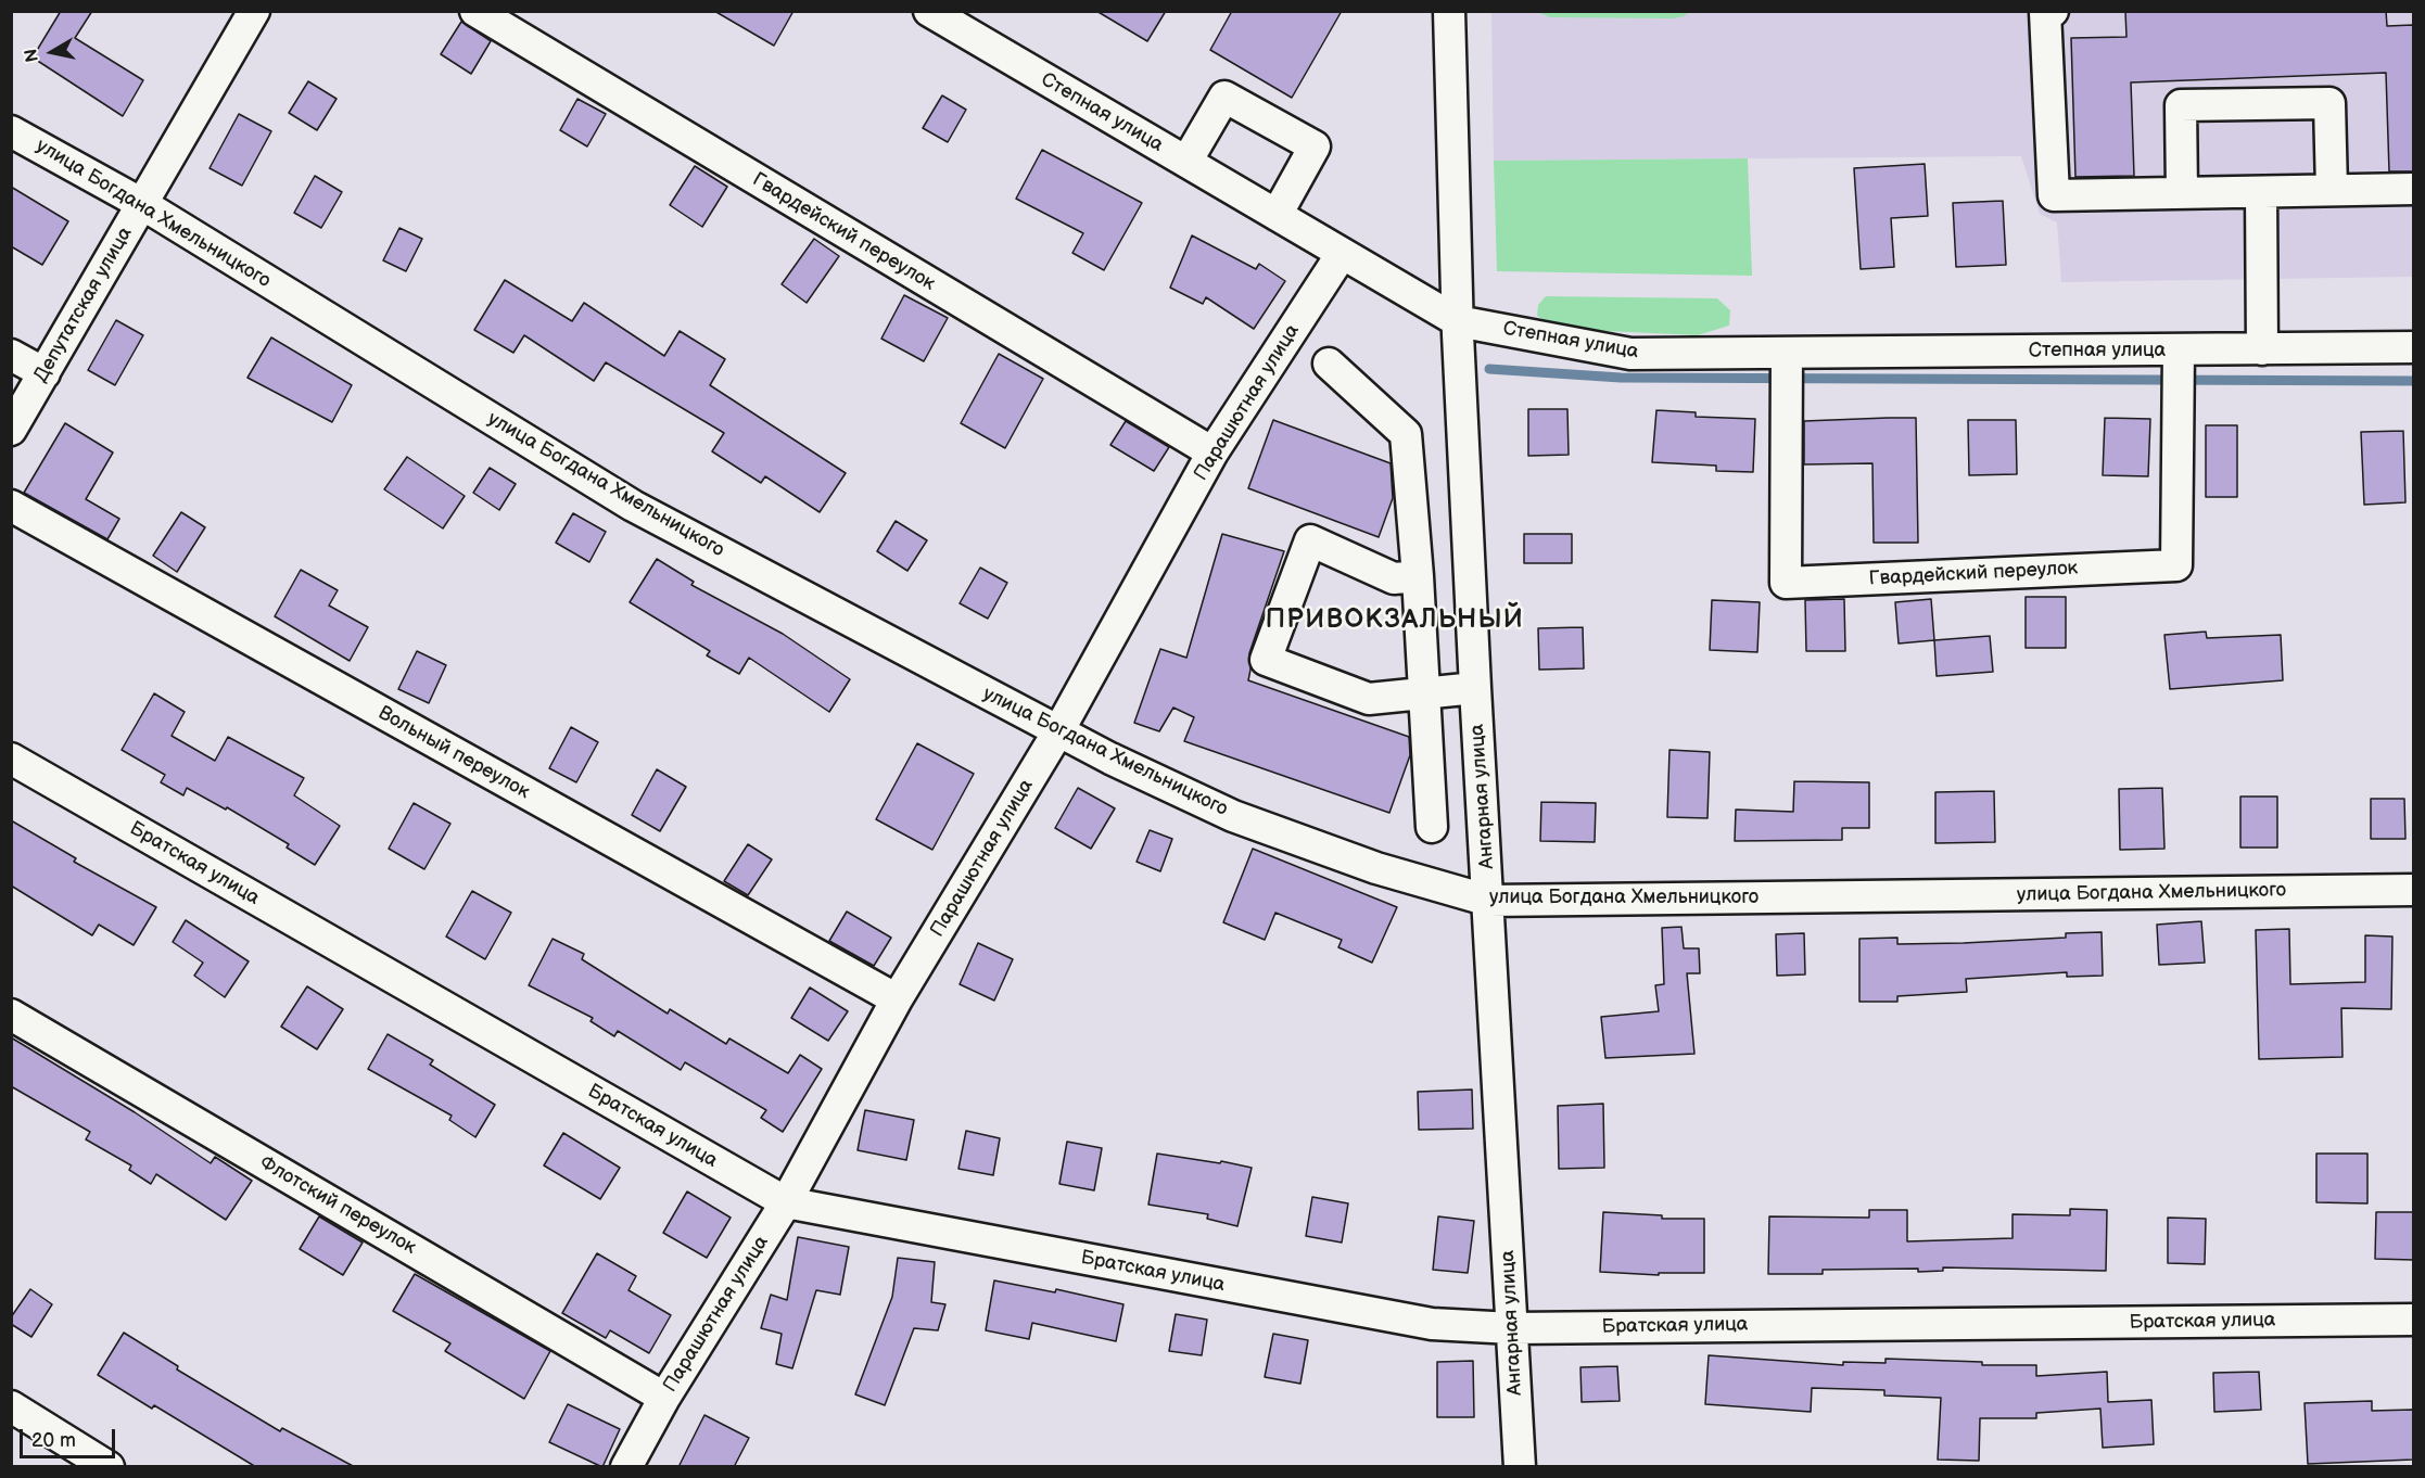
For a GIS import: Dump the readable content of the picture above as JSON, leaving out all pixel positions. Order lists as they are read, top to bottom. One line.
{"streets":{"street":["Степная улица","улица Богдана Хмельницкого","Гвардейский переулок","Депутатская улица","Парашютная улица","Вольный переулок","Ангарная улица","Братская улица","Флотский переулок"]},"crossings":[["Степная улица","Гвардейский переулок"],["Степная улица","Парашютная улица"],["Степная улица","Ангарная улица"],["улица Богдана Хмельницкого","Депутатская улица"],["улица Богдана Хмельницкого","Парашютная улица"],["улица Богдана Хмельницкого","Ангарная улица"],["Гвардейский переулок","Парашютная улица"],["Парашютная улица","Вольный переулок"],["Парашютная улица","Братская улица"],["Парашютная улица","Флотский переулок"],["Ангарная улица","Братская улица"]],"districts":["ПРИВОКЗАЛЬНЫЙ"],"scale_bar":"20 m","north":"left"}
